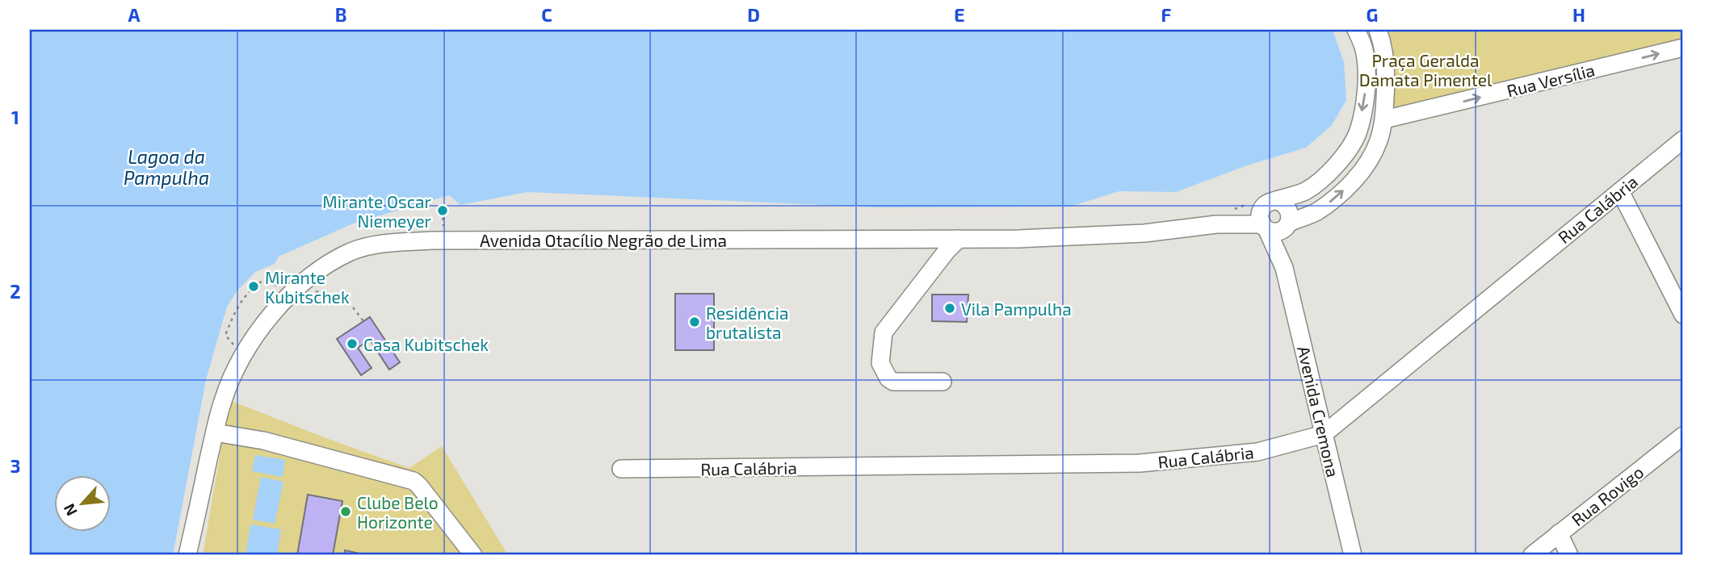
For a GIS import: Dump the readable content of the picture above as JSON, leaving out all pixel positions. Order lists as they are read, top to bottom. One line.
{"streets":{"street":["Rua Versília","Rua Calábria","Avenida Otacílio Negrão de Lima","Avenida Cremona","Rua Rovigo"]},"crossings":[["Rua Calábria","Avenida Cremona"],["Avenida Otacílio Negrão de Lima","Avenida Cremona"]],"one_way":["Rua Versília"],"water":["Lagoa da Pampulha"],"parks":["Praça Geralda Damata Pimentel"],"places":["Mirante Oscar Niemeyer","Mirante Kubitschek","Vila Pampulha","Residência brutalista","Casa Kubitschek","Clube Belo Horizonte"],"north":"bottom left","grid":{"columns":["A","B","C","D","E","F","G","H"],"rows":["1","2","3"]}}
